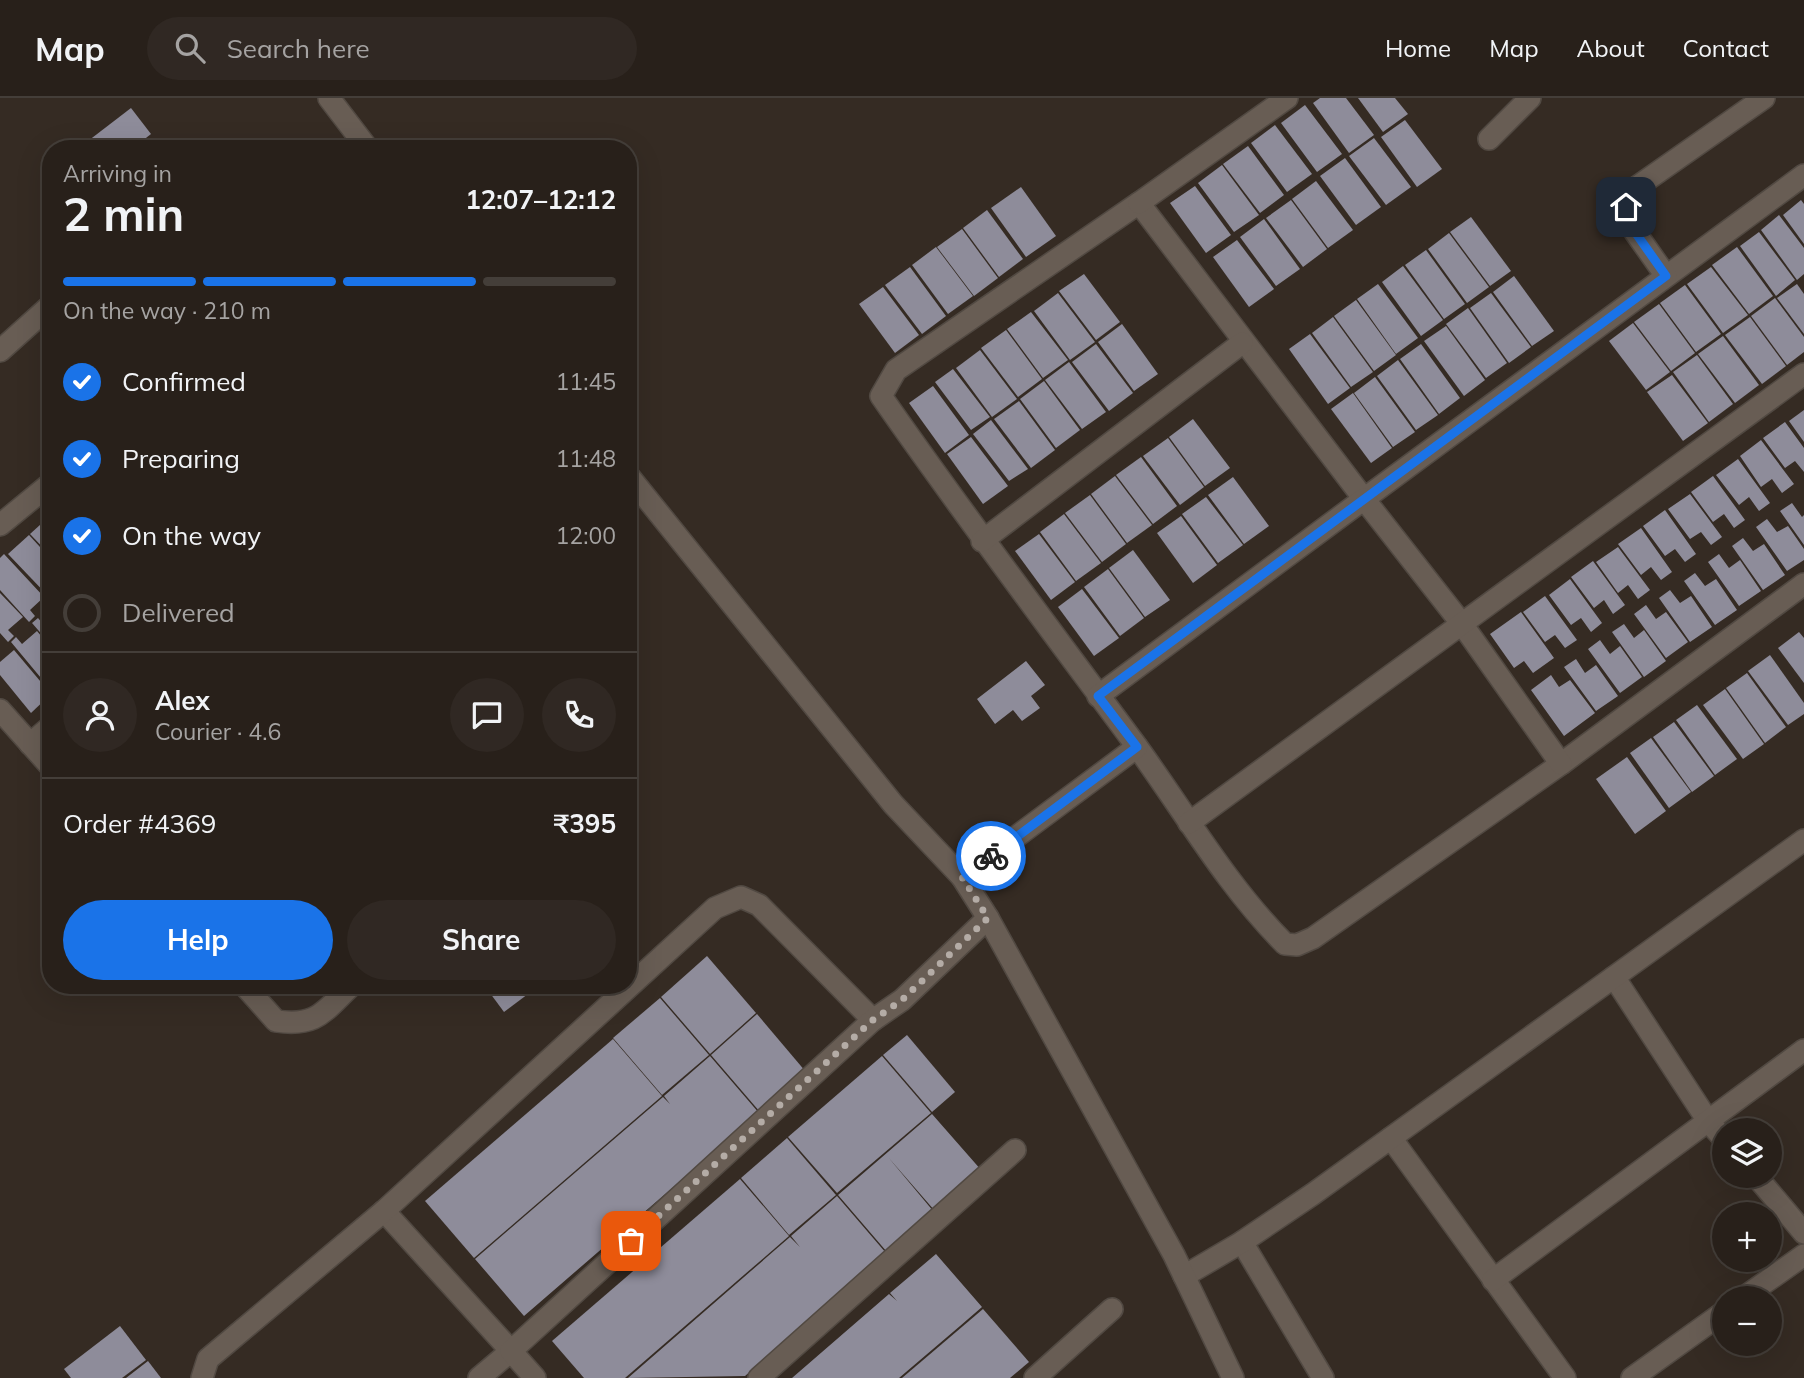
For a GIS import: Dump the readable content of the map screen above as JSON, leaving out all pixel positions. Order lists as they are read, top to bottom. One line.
{"page":{"header":"Map","search":"Search here","nav":["Home","Map","About","Contact"],"heading":["2 min","Arriving in","12:07–12:12"],"panel":["Alex","Courier · 4.6","Order #4369","₹395"],"bar":"On the way · 210 m","list":[["Confirmed","11:45"],["Preparing","11:48"],["On the way","12:00"],"Delivered"],"buttons":["Help","Share"],"map_buttons":["+","−"]}}
